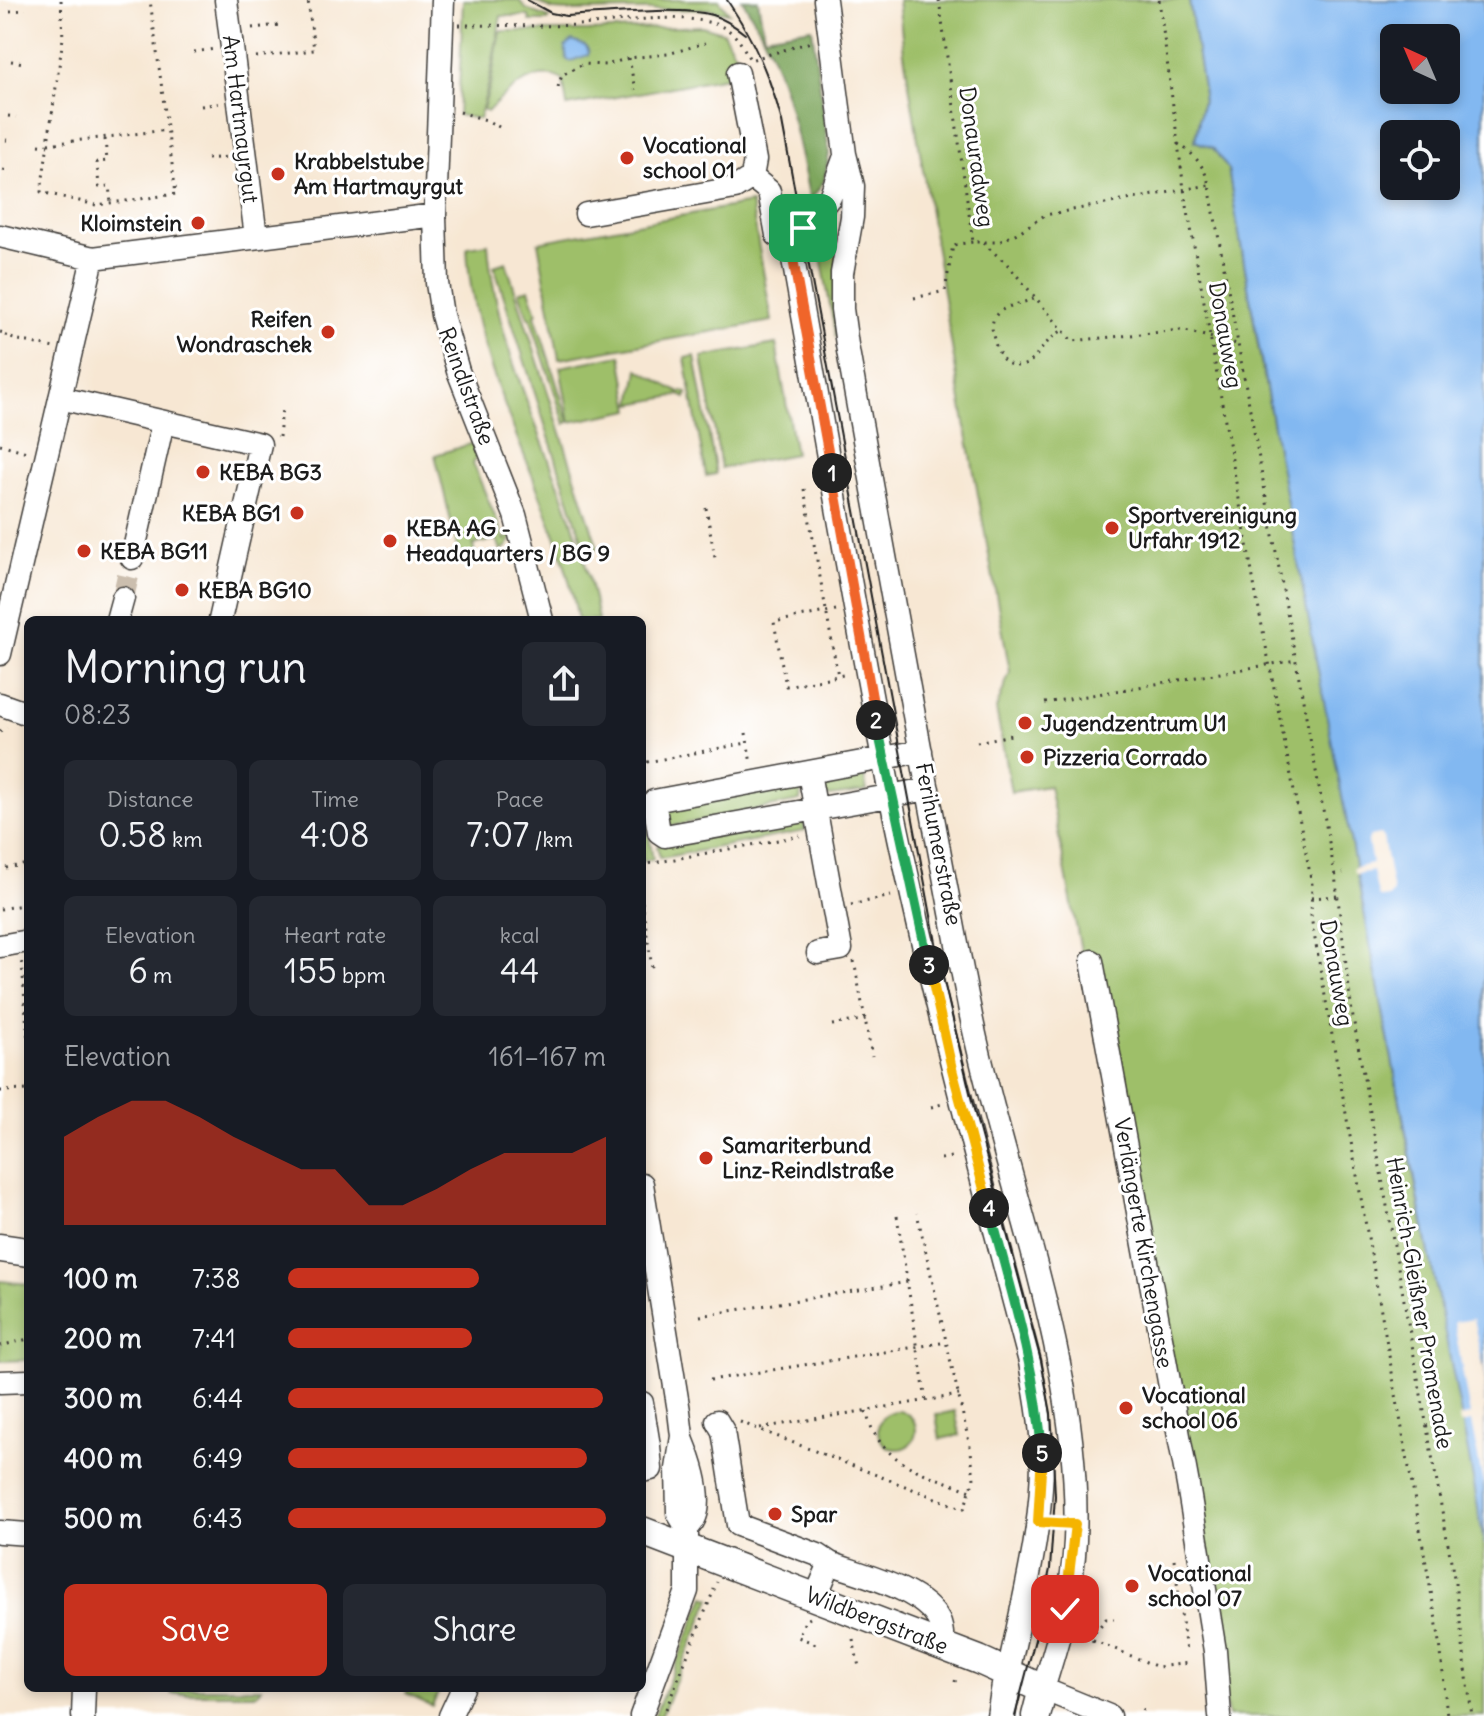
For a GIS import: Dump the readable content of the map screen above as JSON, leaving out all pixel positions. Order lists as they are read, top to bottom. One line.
{"streets":{"main road":["Ferihumerstraße","Wildbergstraße"],"street":["Am Hartmayrgut","Reindlstraße","Verlängerte Kirchengasse"],"path":["Donauradweg","Donauweg","Heinrich-Gleißner Promenade"]},"crossings":[["Donauradweg","Donauweg"],["Donauradweg","Heinrich-Gleißner Promenade"],["Donauweg","Heinrich-Gleißner Promenade"],["Ferihumerstraße","Wildbergstraße"]],"places":["Vocational school 01","Krabbelstube Am Hartmayrgut","Kloimstein","Reifen Wondraschek","KEBA BG3","KEBA BG1","Sportvereinigung Urfahr 1912","KEBA AG - Headquarters / BG 9","KEBA BG11","KEBA BG10","Jugendzentrum U1","Pizzeria Corrado","Samariterbund Linz-Reindlstraße","Vocational school 06","Spar","Vocational school 07"],"north":"top left","page":{"pins":["1","2","3","4","5"],"heading":["Morning run","08:23"],"stats":[["Distance","0.58 km"],["Time","4:08"],["Pace","7:07 /km"],["Elevation","6 m"],["Heart rate","155 bpm"],["kcal","44"]],"chart":["Elevation","161–167 m"],"list":[{"name":"100 m","note":"7:38"},{"name":"200 m","note":"7:41"},{"name":"300 m","note":"6:44"},{"name":"400 m","note":"6:49"},{"name":"500 m","note":"6:43"}],"buttons":["Save","Share"]}}
